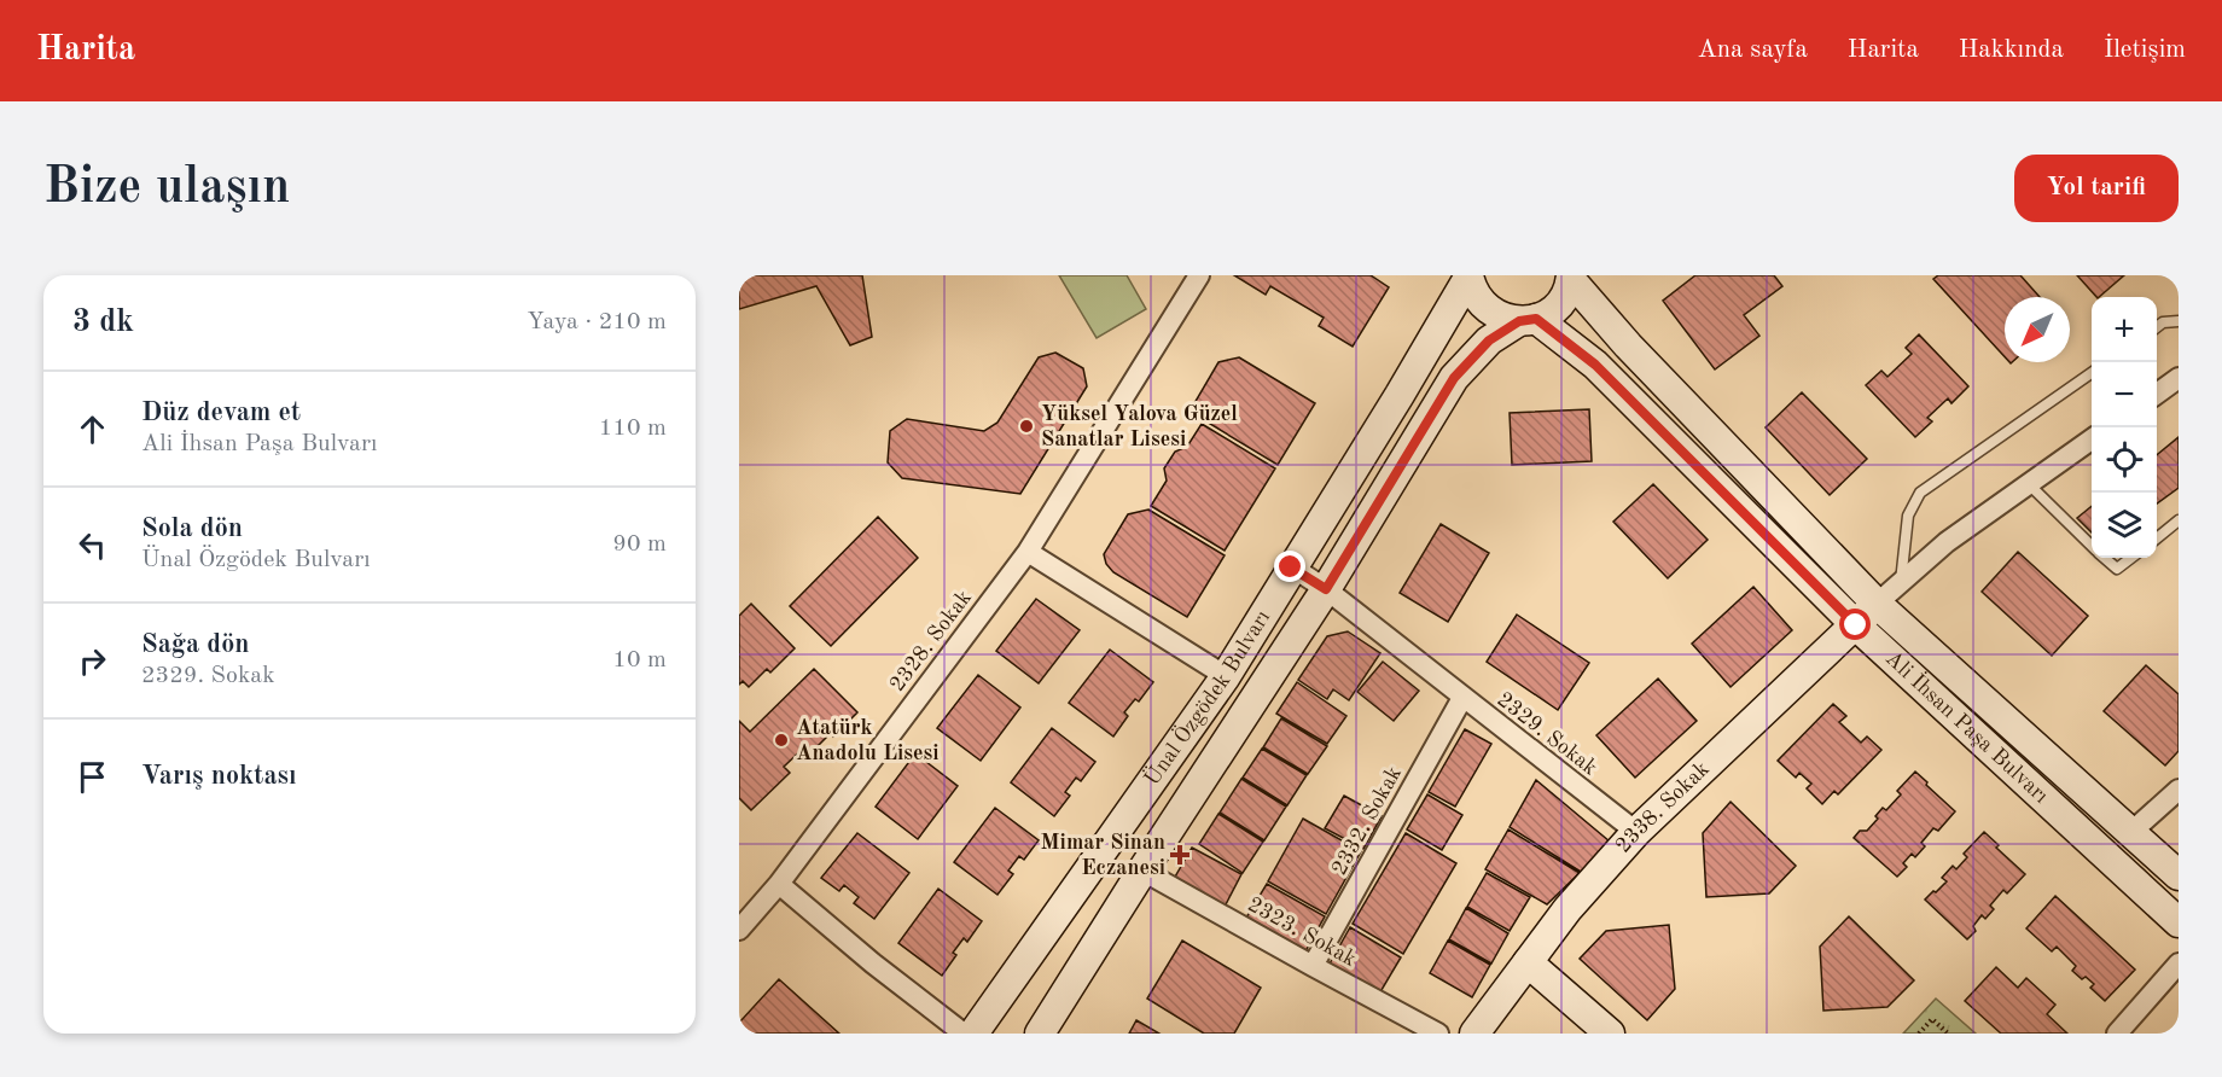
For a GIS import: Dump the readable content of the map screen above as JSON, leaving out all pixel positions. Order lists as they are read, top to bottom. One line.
{"streets":{"main road":["Ünal Özgödek Bulvarı","Ali İhsan Paşa Bulvarı","2338. Sokak"],"street":["2328. Sokak","2329. Sokak","2332. Sokak","2323. Sokak"]},"crossings":[["Ünal Özgödek Bulvarı","Ali İhsan Paşa Bulvarı"],["Ünal Özgödek Bulvarı","2329. Sokak"],["Ünal Özgödek Bulvarı","2323. Sokak"],["Ali İhsan Paşa Bulvarı","2338. Sokak"],["2329. Sokak","2338. Sokak"],["2329. Sokak","2332. Sokak"],["2332. Sokak","2323. Sokak"]],"places":{"other":["Yüksel Yalova Güzel Sanatlar Lisesi","Atatürk Anadolu Lisesi"],"health":["Mimar Sinan Eczanesi"]},"north":"bottom left","page":{"header":"Harita","nav":["Ana sayfa","Harita","Hakkında","İletişim"],"buttons":"Yol tarifi","title":"Bize ulaşın","heading":["3 dk","Yaya · 210 m"],"map_buttons":["+","−"],"list":[["Düz devam et","Ali İhsan Paşa Bulvarı","110 m"],["Sola dön","Ünal Özgödek Bulvarı","90 m"],["Sağa dön","2329. Sokak","10 m"],"Varış noktası"]}}
